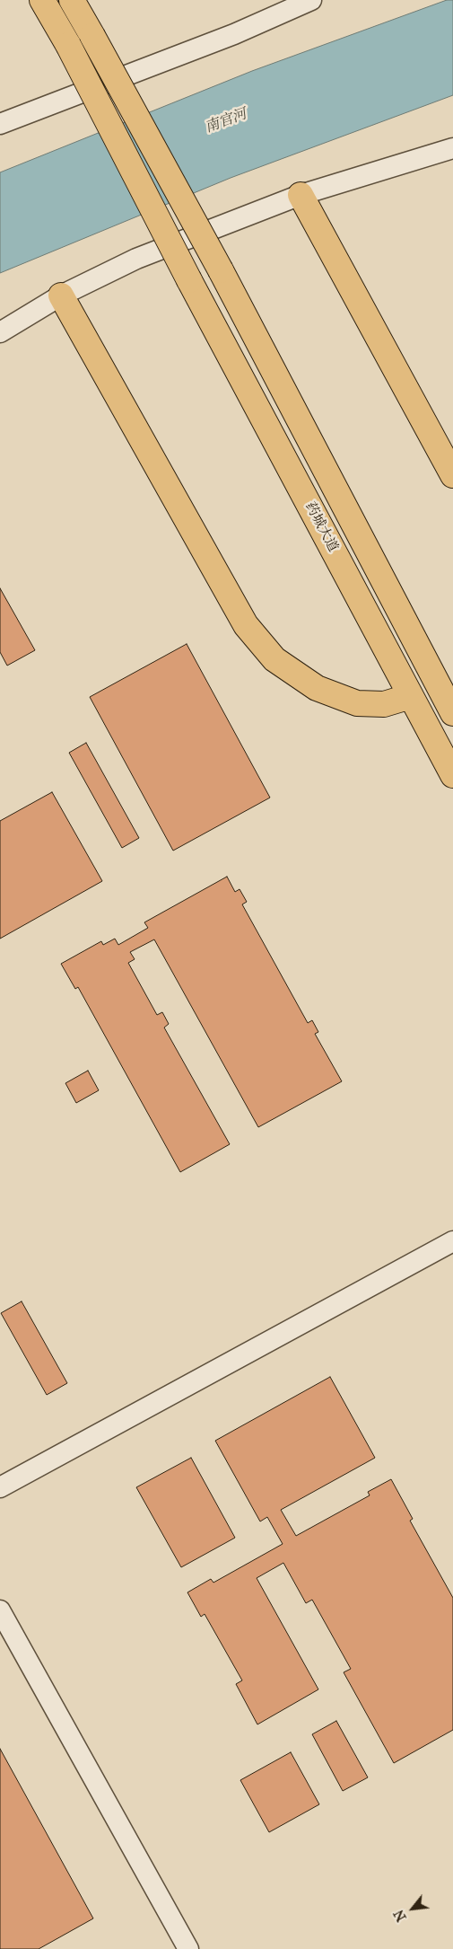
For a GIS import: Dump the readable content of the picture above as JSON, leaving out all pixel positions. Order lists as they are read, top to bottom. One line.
{"streets":{"main road":["药城大道"]},"water":["南官河"],"north":"bottom left"}
